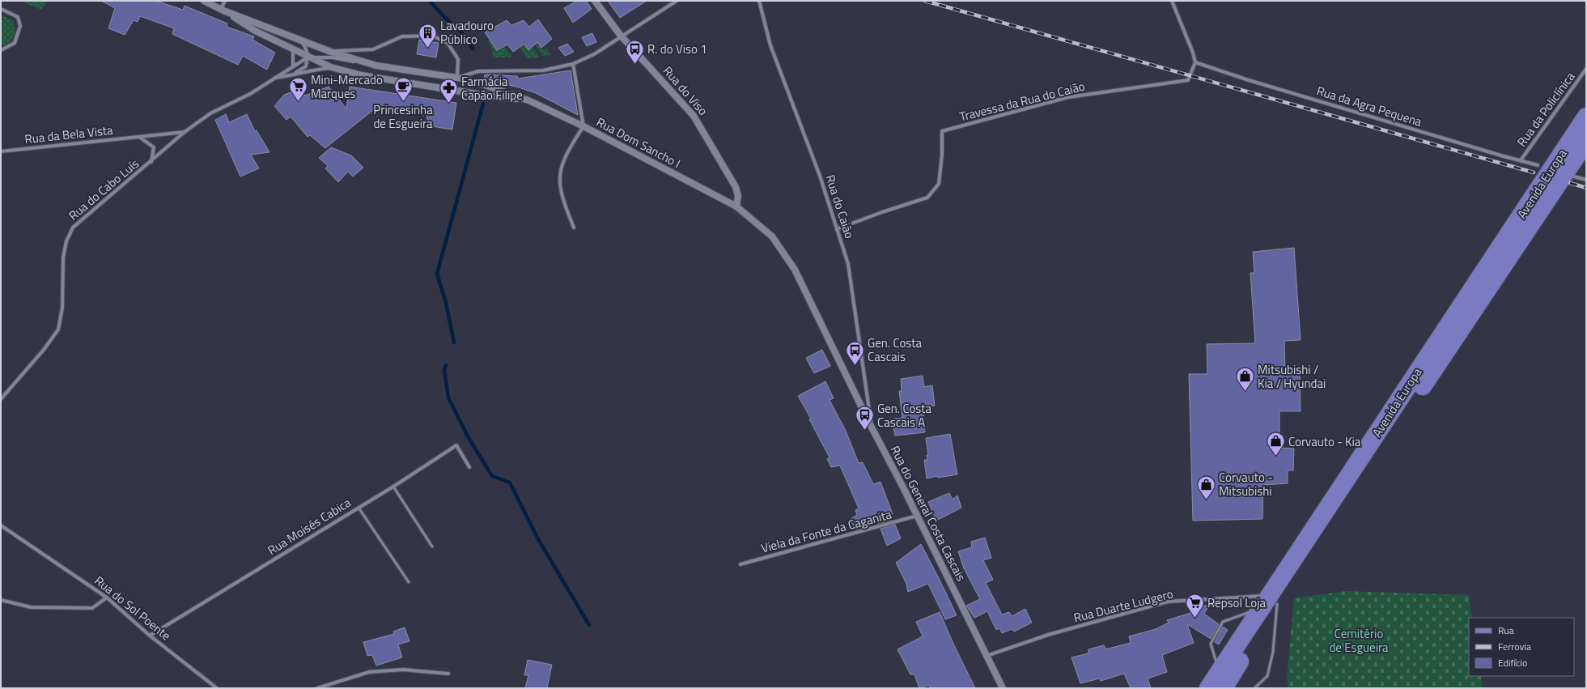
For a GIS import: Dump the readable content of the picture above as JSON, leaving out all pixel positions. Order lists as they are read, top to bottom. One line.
{"streets":{"main road":["Rua do Viso","Rua Dom Sancho I","Avenida Europa","Rua do General Costa Cascais"],"street":["Travessa da Rua do Caião","Rua da Agra Pequena","Rua da Policlínica","Rua da Bela Vista","Rua do Cabo Luís","Rua do Caião","Rua Moisés Cabica","Viela da Fonte da Caganita","Rua Duarte Ludgero","Rua do Sol Poente"]},"crossings":[["Rua do Viso","Rua Dom Sancho I"],["Rua do Viso","Rua do General Costa Cascais"],["Travessa da Rua do Caião","Rua da Agra Pequena"],["Travessa da Rua do Caião","Rua do Caião"],["Rua da Agra Pequena","Rua da Policlínica"],["Rua da Bela Vista","Rua do Cabo Luís"],["Rua Dom Sancho I","Rua do Cabo Luís"],["Rua Dom Sancho I","Rua do General Costa Cascais"],["Avenida Europa","Rua Duarte Ludgero"],["Rua do Caião","Rua do General Costa Cascais"],["Rua do General Costa Cascais","Viela da Fonte da Caganita"],["Rua do General Costa Cascais","Rua Duarte Ludgero"],["Rua Moisés Cabica","Rua do Sol Poente"]],"parks":["Cemitério de Esgueira"],"places":{"building":["Lavadouro Público"],"bus stop":["R. do Viso 1","Gen. Costa Cascais","Gen. Costa Cascais A"],"cafe":["Princesinha de Esgueira"],"supermarket":["Mini-Mercado Marques","Repsol Loja"],"pharmacy":["Farmácia Capão Filipe"],"shop":["Mitsubishi / Kia / Hyundai","Corvauto - Kia","Corvauto - Mitsubishi"]},"legend":["Rua","Ferrovia","Edifício"]}
